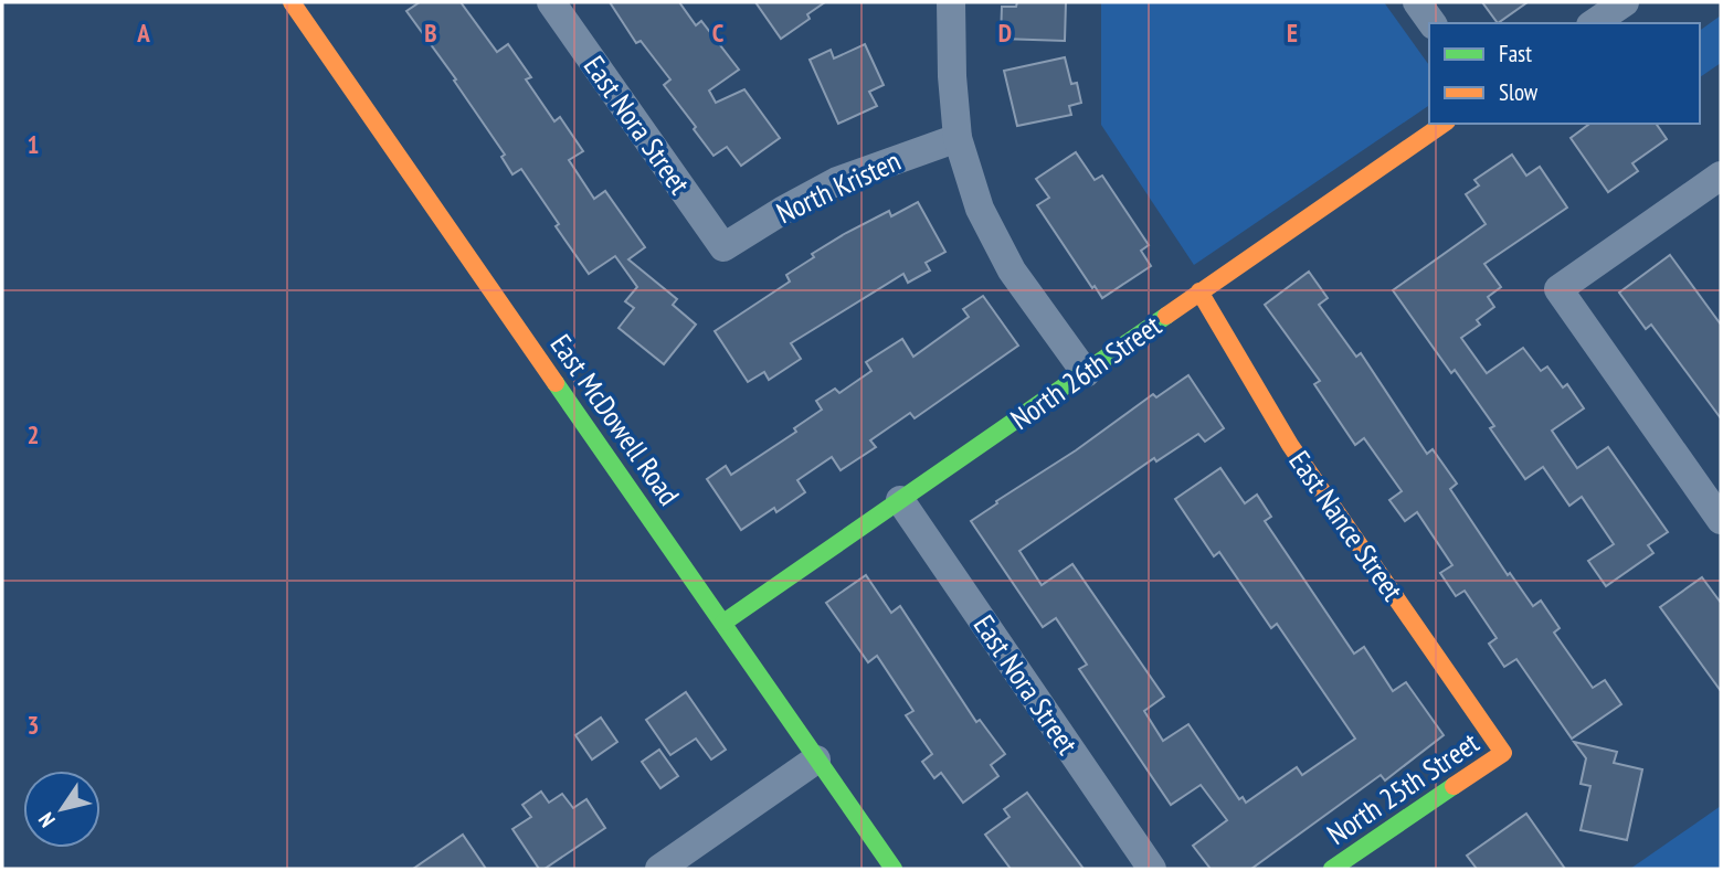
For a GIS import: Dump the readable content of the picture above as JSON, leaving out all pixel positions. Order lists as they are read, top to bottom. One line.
{"streets":{"street":["East Nora Street","North Kristen","North 26th Street","East McDowell Road","East Nance Street","North 25th Street"]},"crossings":[["East Nora Street","North Kristen"],["East Nora Street","North 26th Street"],["North 26th Street","East McDowell Road"],["North 26th Street","East Nance Street"],["East Nance Street","North 25th Street"]],"legend":["Fast","Slow"],"north":"bottom left","grid":{"columns":["A","B","C","D","E"],"rows":["1","2","3"]}}
